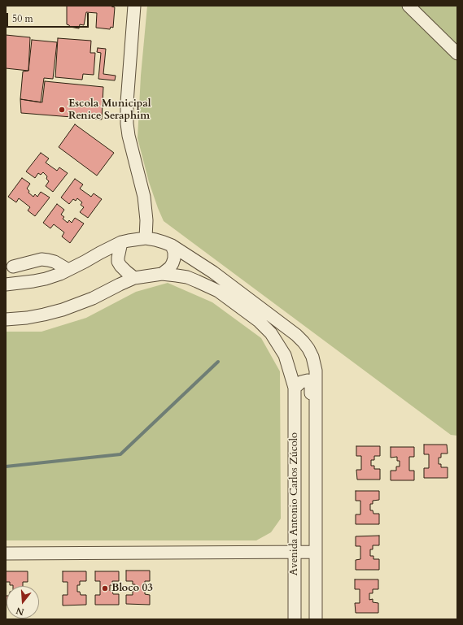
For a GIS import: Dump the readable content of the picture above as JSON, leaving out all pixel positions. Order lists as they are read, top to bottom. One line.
{"streets":{"street":["Avenida Antonio Carlos Zúcolo"]},"places":["Escola Municipal Renice Seraphim","Bloco 03"],"scale_bar":"50 m","north":"bottom"}
